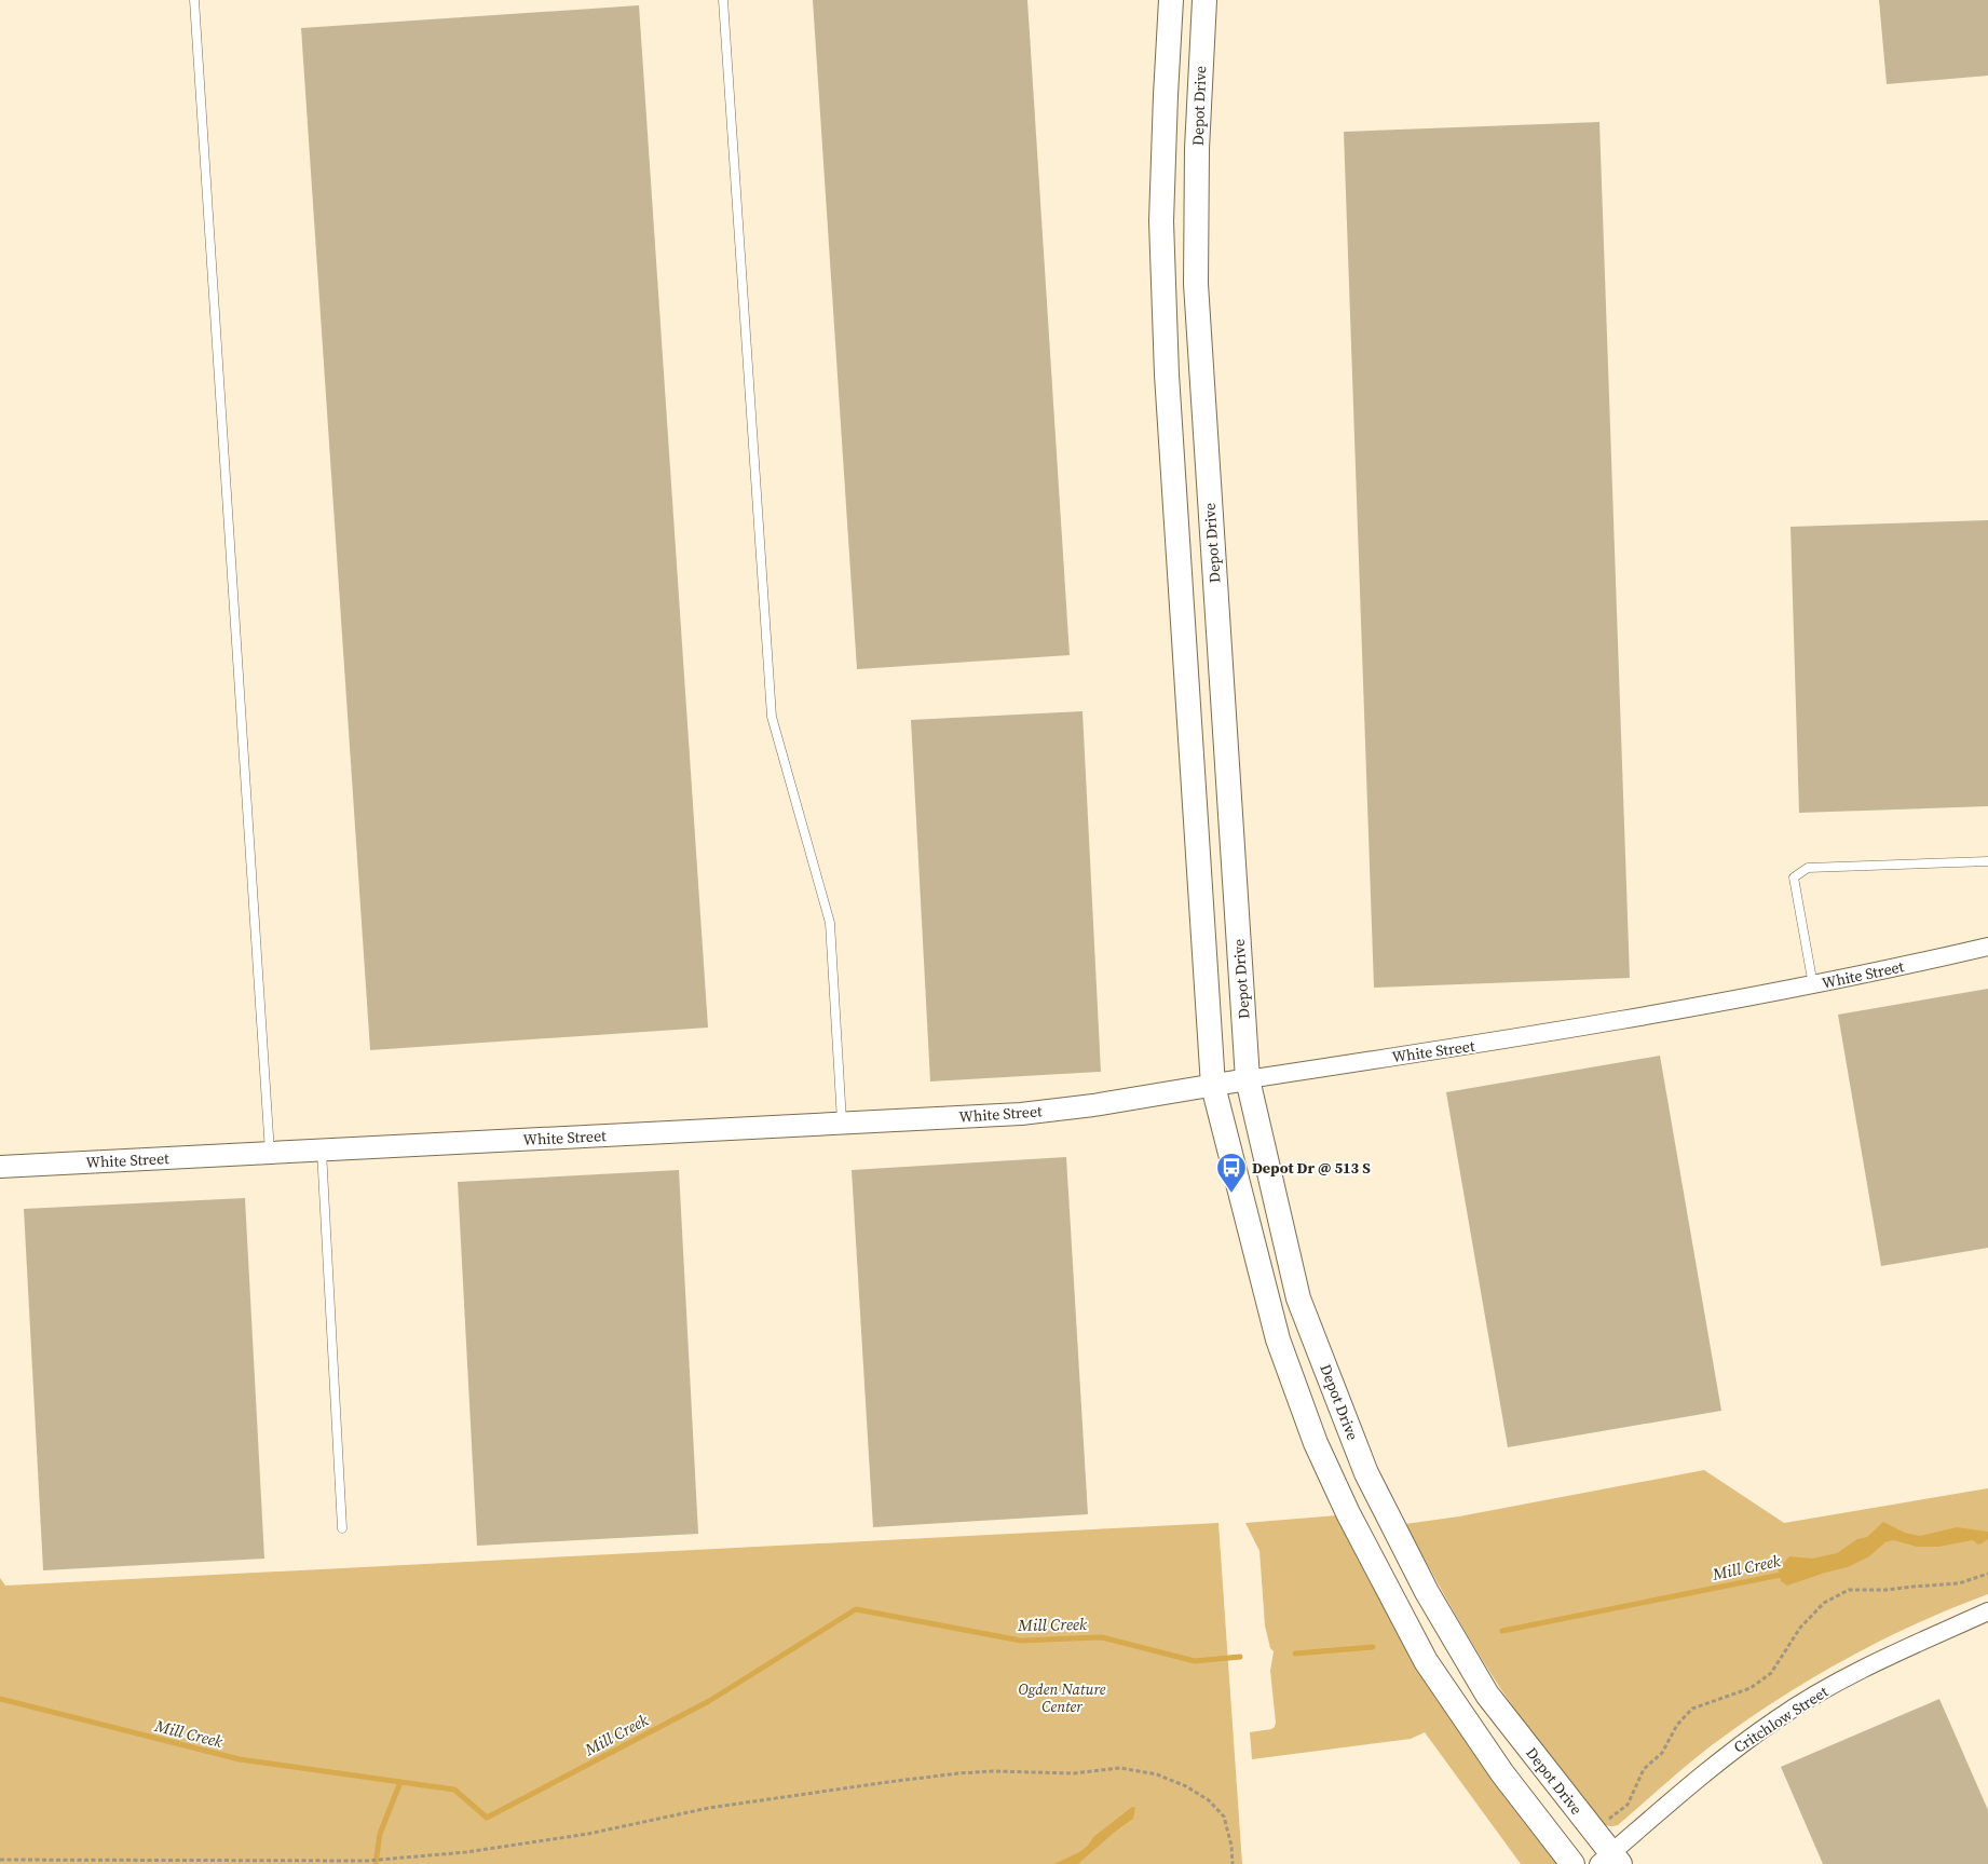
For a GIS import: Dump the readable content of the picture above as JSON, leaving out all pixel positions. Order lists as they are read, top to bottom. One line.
{"streets":{"main road":["Depot Drive"],"street":["White Street","Critchlow Street"]},"crossings":[["Depot Drive","White Street"],["Depot Drive","Critchlow Street"]],"water":["Mill Creek"],"parks":["Ogden Nature Center"],"places":{"bus stop":["Depot Dr @ 513 S"]}}
